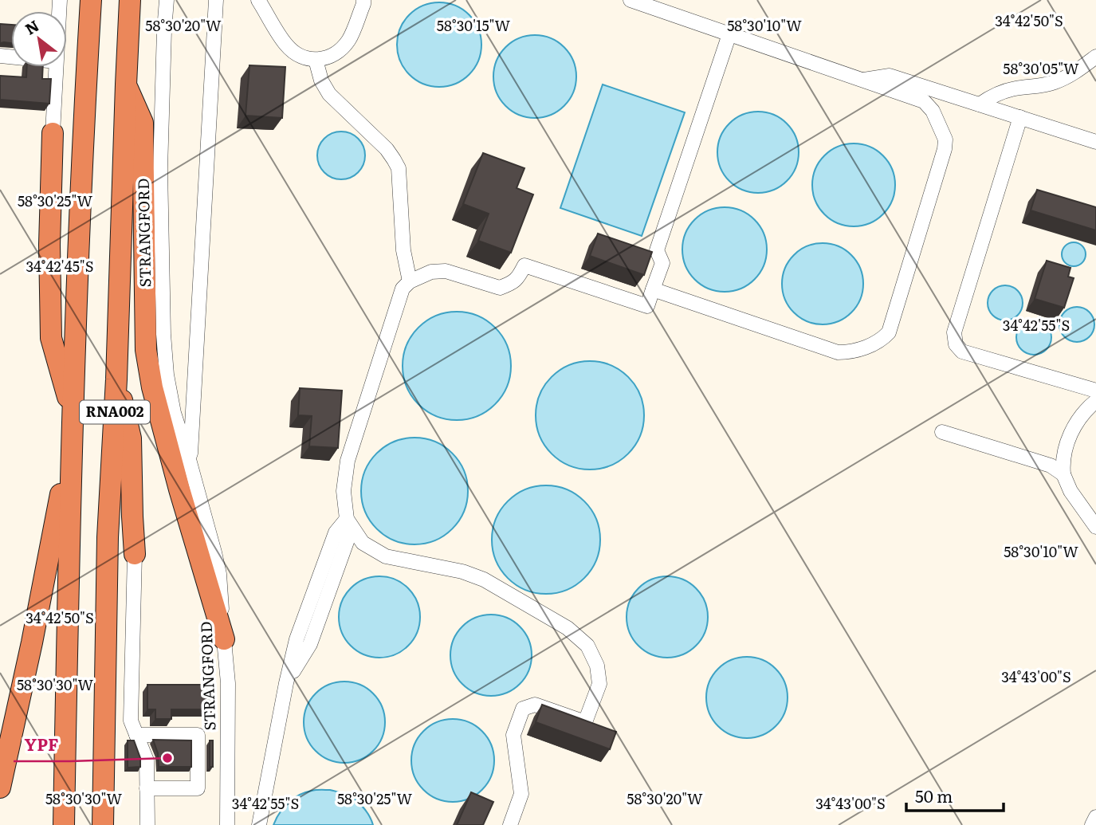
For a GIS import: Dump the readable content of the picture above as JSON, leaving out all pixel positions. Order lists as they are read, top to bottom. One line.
{"streets":{"highway":["RNA002"],"street":["STRANGFORD"]},"places":["YPF"],"scale_bar":"50 m","north":"top left","coordinates":["34°42'50\"S","58°30'20\"W","58°30'15\"W","58°30'10\"W","58°30'05\"W","58°30'25\"W","34°42'45\"S","34°42'55\"S","34°43'00\"S","58°30'30\"W"]}
